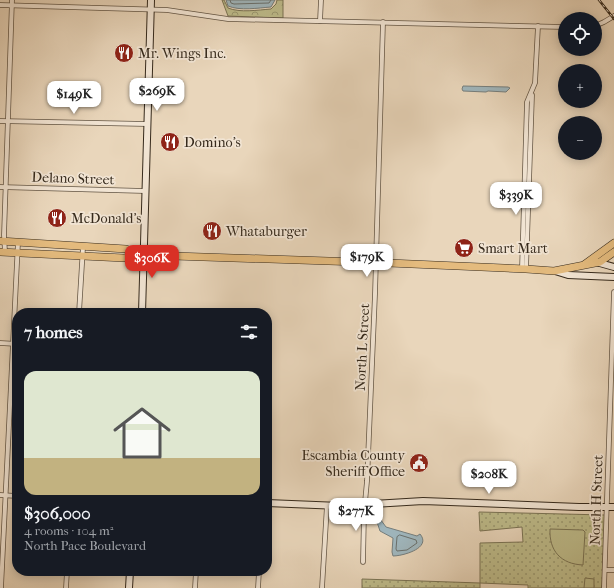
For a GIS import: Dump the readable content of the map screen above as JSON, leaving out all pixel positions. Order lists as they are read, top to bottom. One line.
{"streets":{"street":["Delano Street","North L Street","North H Street"]},"places":{"restaurant":["Mr. Wings Inc.","Domino's","McDonald's","Whataburger"],"supermarket":["Smart Mart"],"public building":["Escambia County Sheriff Office"]},"page":{"map_buttons":["+","−"],"price":["$269K","$149K","$339K","$179K","$306K","$208K","$277K"],"heading":"7 homes","list":[{"name":"$306,000","note":"4 rooms · 104 m² · North Pace Boulevard"}]}}
